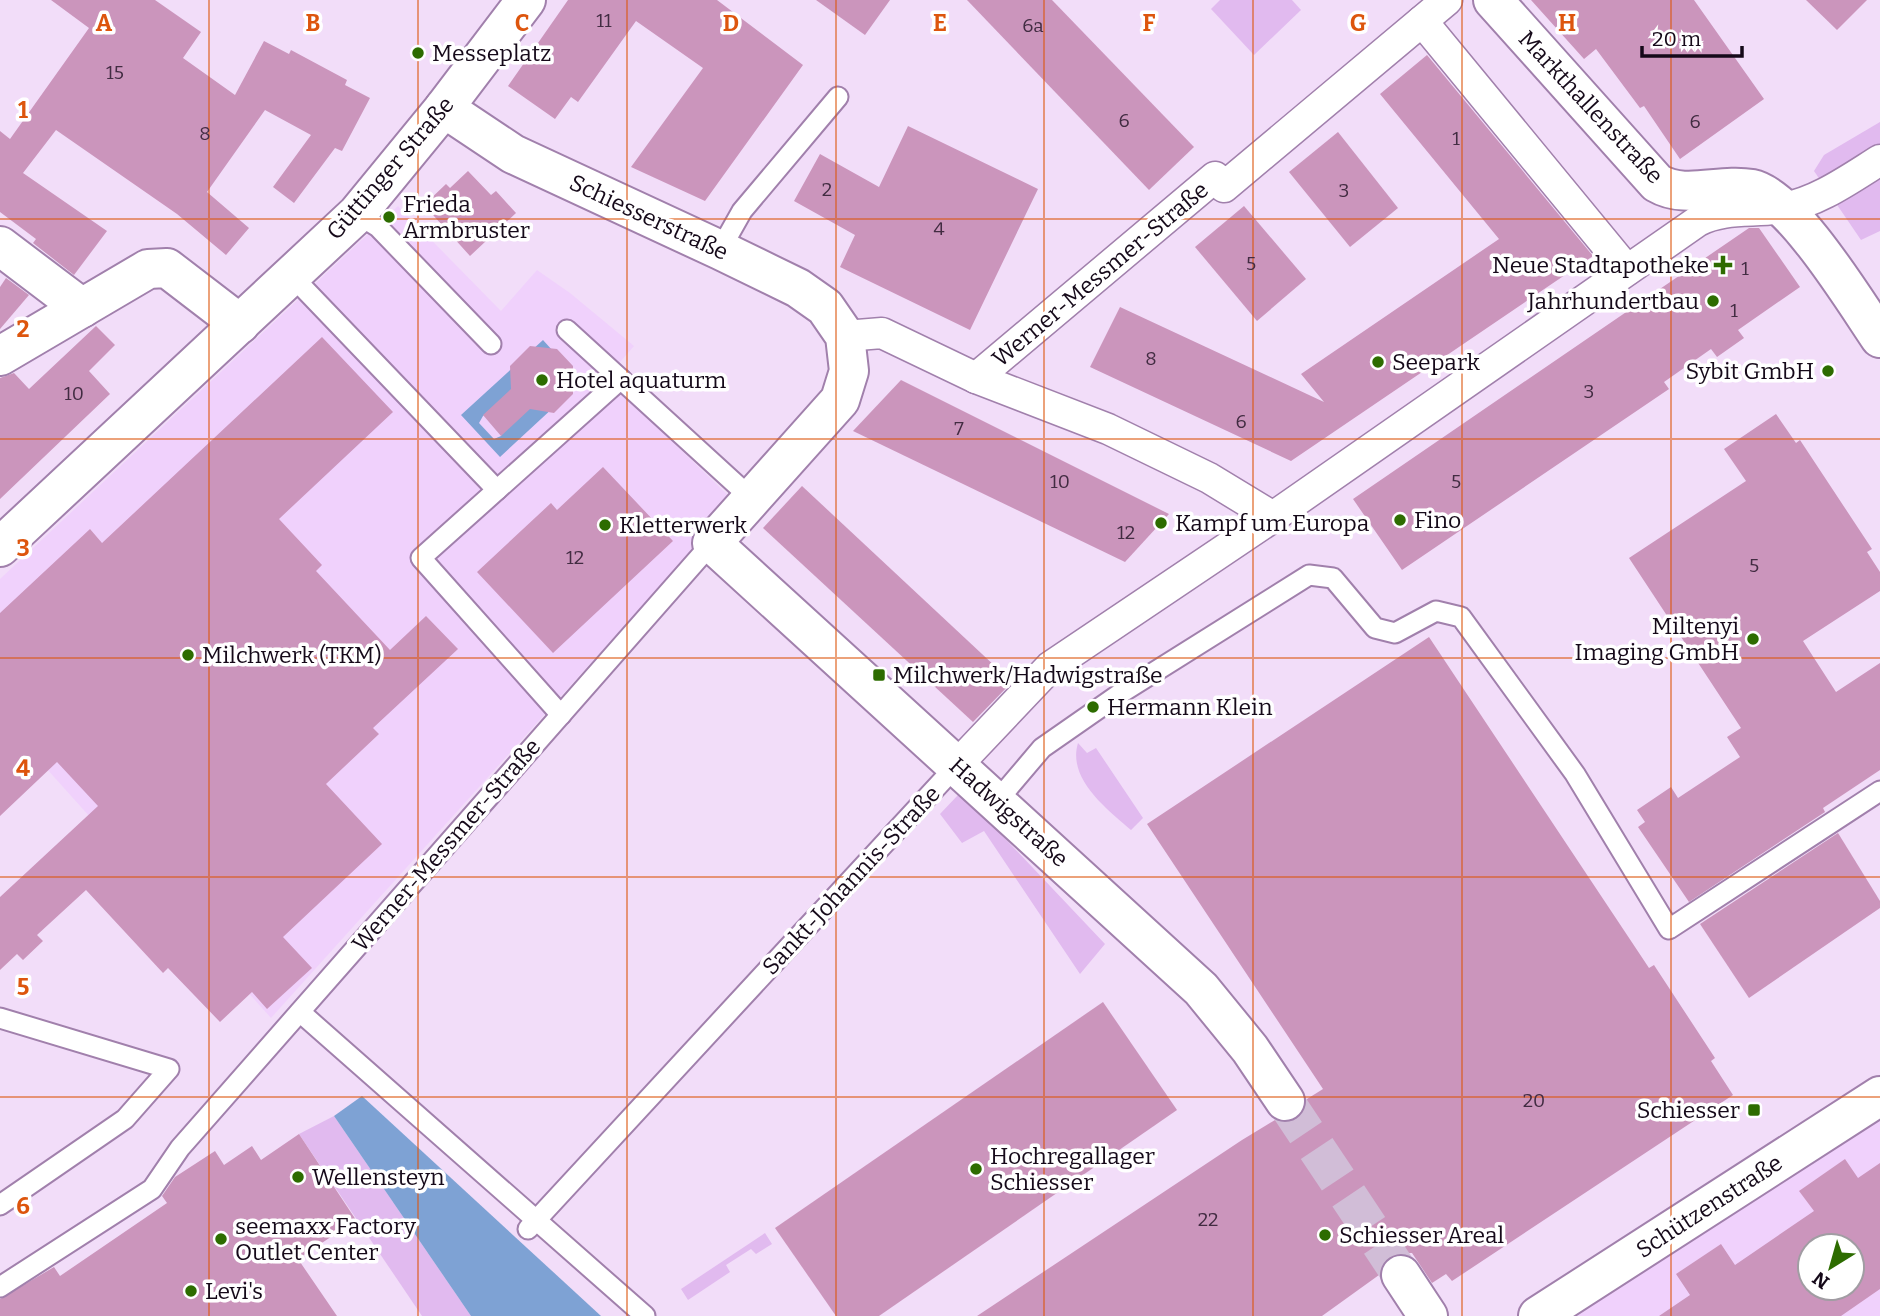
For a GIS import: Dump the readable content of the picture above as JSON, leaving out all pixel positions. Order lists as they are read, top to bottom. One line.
{"streets":{"street":["Markthallenstraße","Güttinger Straße","Schiesserstraße","Werner-Messmer-Straße","Hadwigstraße","Sankt-Johannis-Straße","Schützenstraße"]},"crossings":[["Markthallenstraße","Sankt-Johannis-Straße"],["Güttinger Straße","Schiesserstraße"],["Schiesserstraße","Werner-Messmer-Straße"],["Schiesserstraße","Hadwigstraße"],["Werner-Messmer-Straße","Hadwigstraße"],["Hadwigstraße","Sankt-Johannis-Straße"]],"places":{"other":["Messeplatz","Frieda Armbruster","Jahrhundertbau","Seepark","Sybit GmbH","Hotel aquaturm","Fino","Kampf um Europa","Kletterwerk","Miltenyi Imaging GmbH","Milchwerk (TKM)","Hermann Klein","Hochregallager Schiesser","Wellensteyn","Schiesser Areal","seemaxx Factory Outlet Center","Levi's"],"health":["Neue Stadtapotheke"],"transit":["Milchwerk/Hadwigstraße","Schiesser"]},"house_numbers":["11","6a","15","6","6","8","1","2","3","4","5","1","1","8","3","10","6","7","10","5","12","12","5","20","22"],"scale_bar":"20 m","north":"bottom left","grid":{"columns":["A","B","C","D","E","F","G","H"],"rows":["1","2","3","4","5","6"]}}
